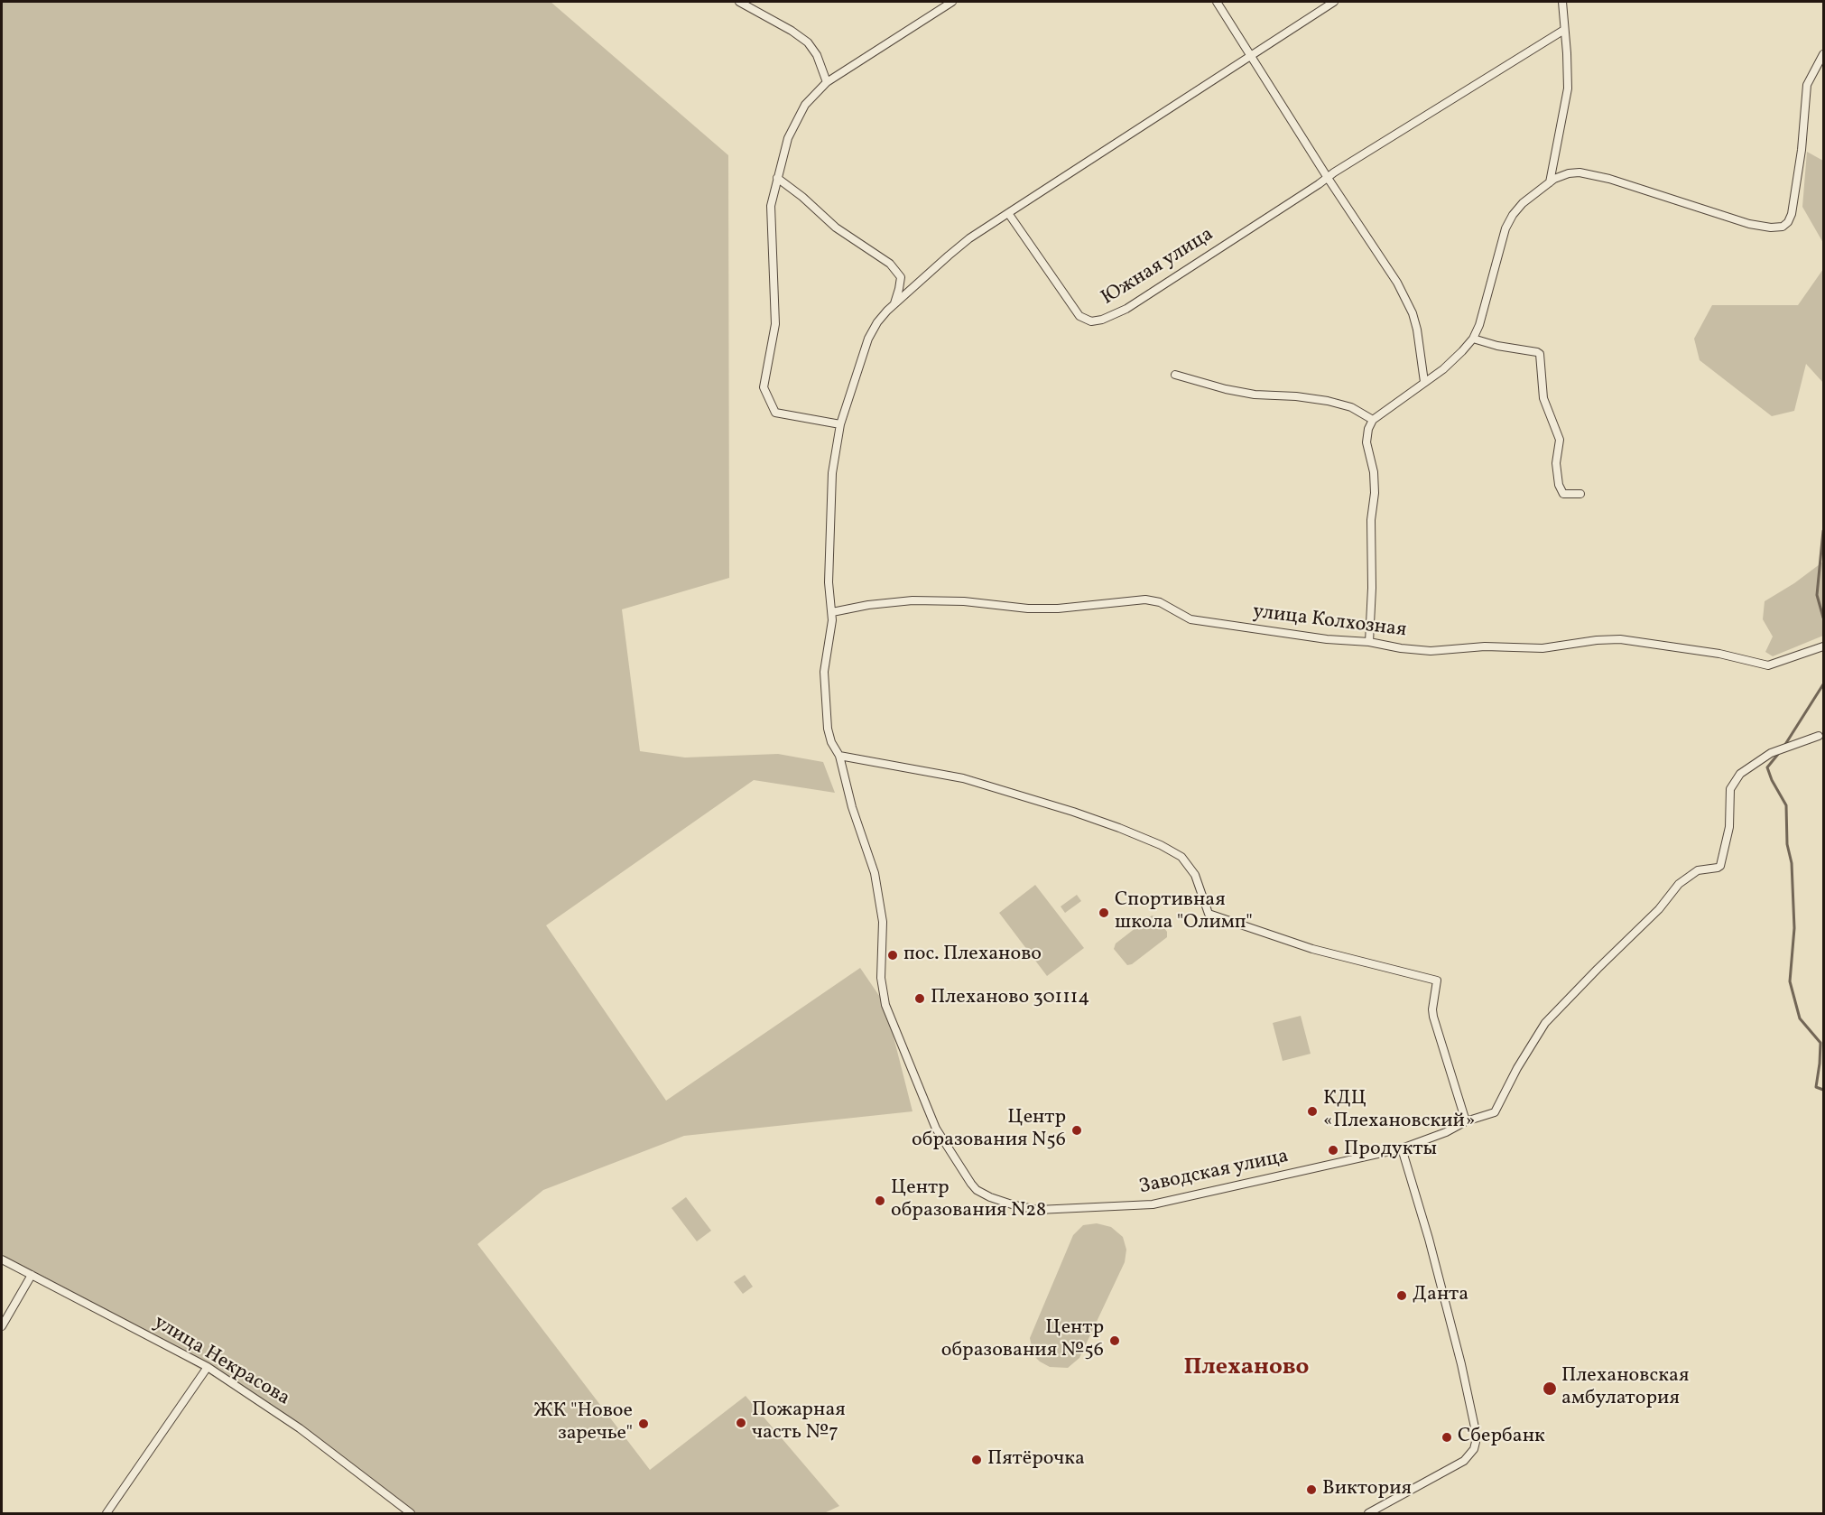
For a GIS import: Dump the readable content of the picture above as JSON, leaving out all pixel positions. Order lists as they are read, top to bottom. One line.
{"streets":{"street":["Южная улица","улица Колхозная","Заводская улица","улица Некрасова"]},"crossings":[["улица Колхозная","Заводская улица"]],"districts":["Плеханово"],"places":["Спортивная школа \"Олимп\"","пос. Плеханово","Плеханово 301114","КДЦ «Плехановский»","Центр образования N56","Продукты","Центр образования N28","Данта","Центр образования №56","Плехановская амбулатория","Пожарная часть №7","ЖК \"Новое заречье\"","Сбербанк","Пятёрочка","Виктория"]}
